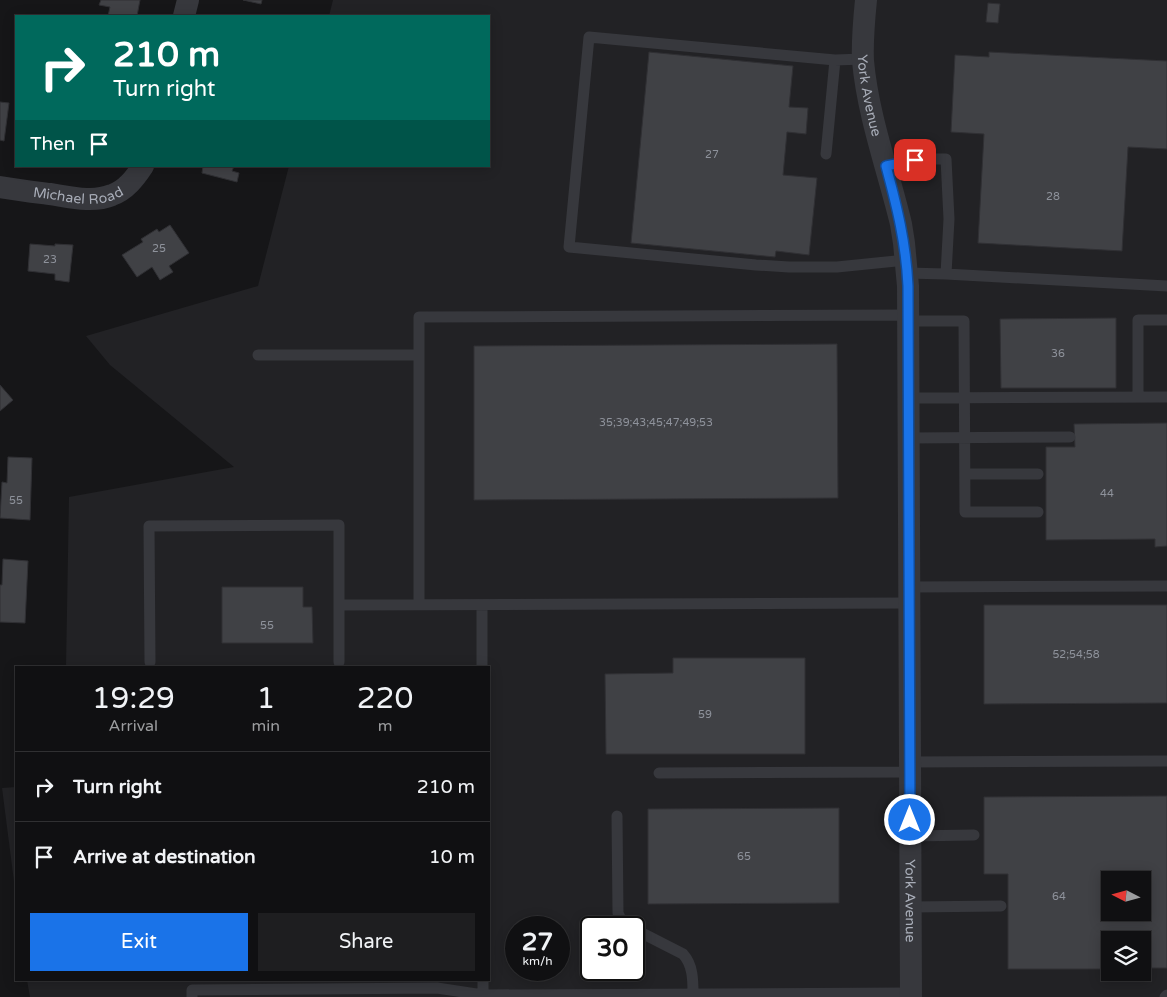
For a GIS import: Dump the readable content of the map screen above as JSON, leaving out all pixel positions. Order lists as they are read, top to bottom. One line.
{"streets":{"street":["York Avenue","Michael Road"]},"house_numbers":["27","28","25","23","36","35;39;43;45;47;49;53","44","55","55","52;54;58","59","65","64"],"north":"left","page":{"turn":["210 m","Turn right"],"then":"Then","eta":["19:29","Arrival","1","min","220","m"],"list":[{"name":"Turn right","value":"210 m"},{"name":"Arrive at destination","value":"10 m"}],"buttons":["Exit","Share"],"speed":"27 km/h","limit":"30"}}
